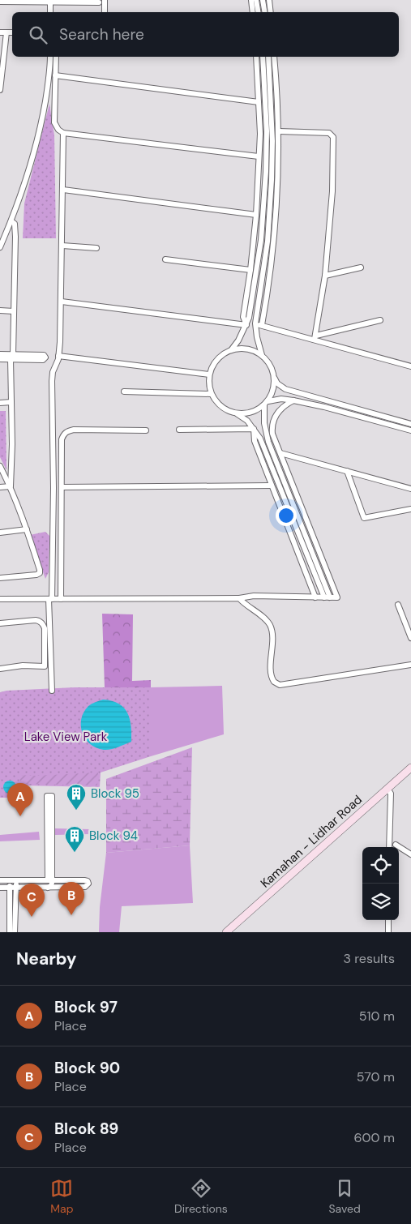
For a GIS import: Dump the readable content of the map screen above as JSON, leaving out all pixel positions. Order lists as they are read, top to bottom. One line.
{"streets":{"main road":["Kamahan - Lidhar Road"]},"parks":["Lake View Park"],"places":{"building":["Block 95","Block 94"]},"page":{"search":"Search here","pins":["A","B","C"],"heading":["Nearby","3 results"],"list":[{"mark":"A","name":"Block 97","note":"Place","value":"510 m"},{"mark":"B","name":"Block 90","note":"Place","value":"570 m"},{"mark":"C","name":"Blcok 89","note":"Place","value":"600 m"}],"nav":["Map","Directions","Saved"]}}
